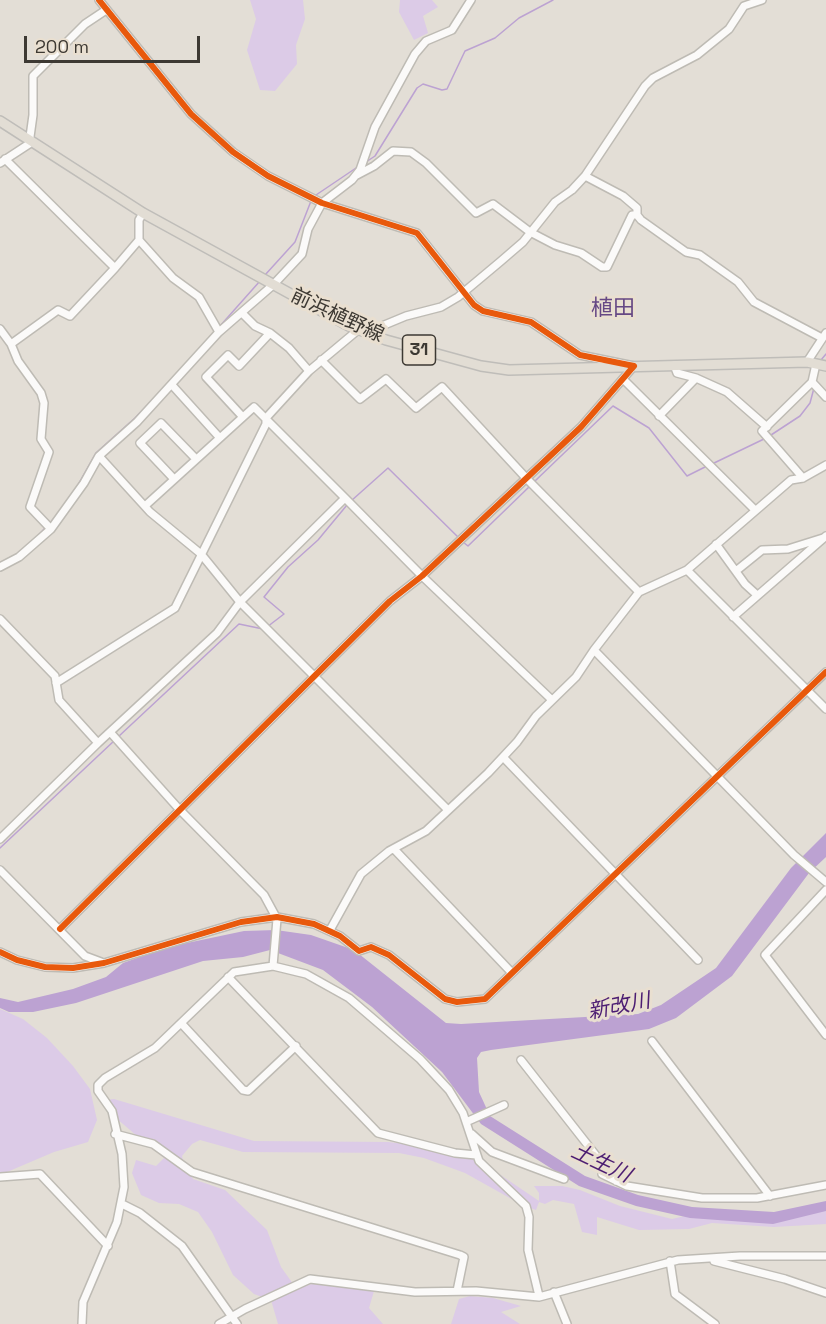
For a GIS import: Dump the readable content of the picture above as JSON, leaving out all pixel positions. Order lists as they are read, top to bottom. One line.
{"streets":{"main road":["前浜植野線","31"]},"districts":["植田"],"water":["新改川","土生川"],"scale_bar":"200 m"}
